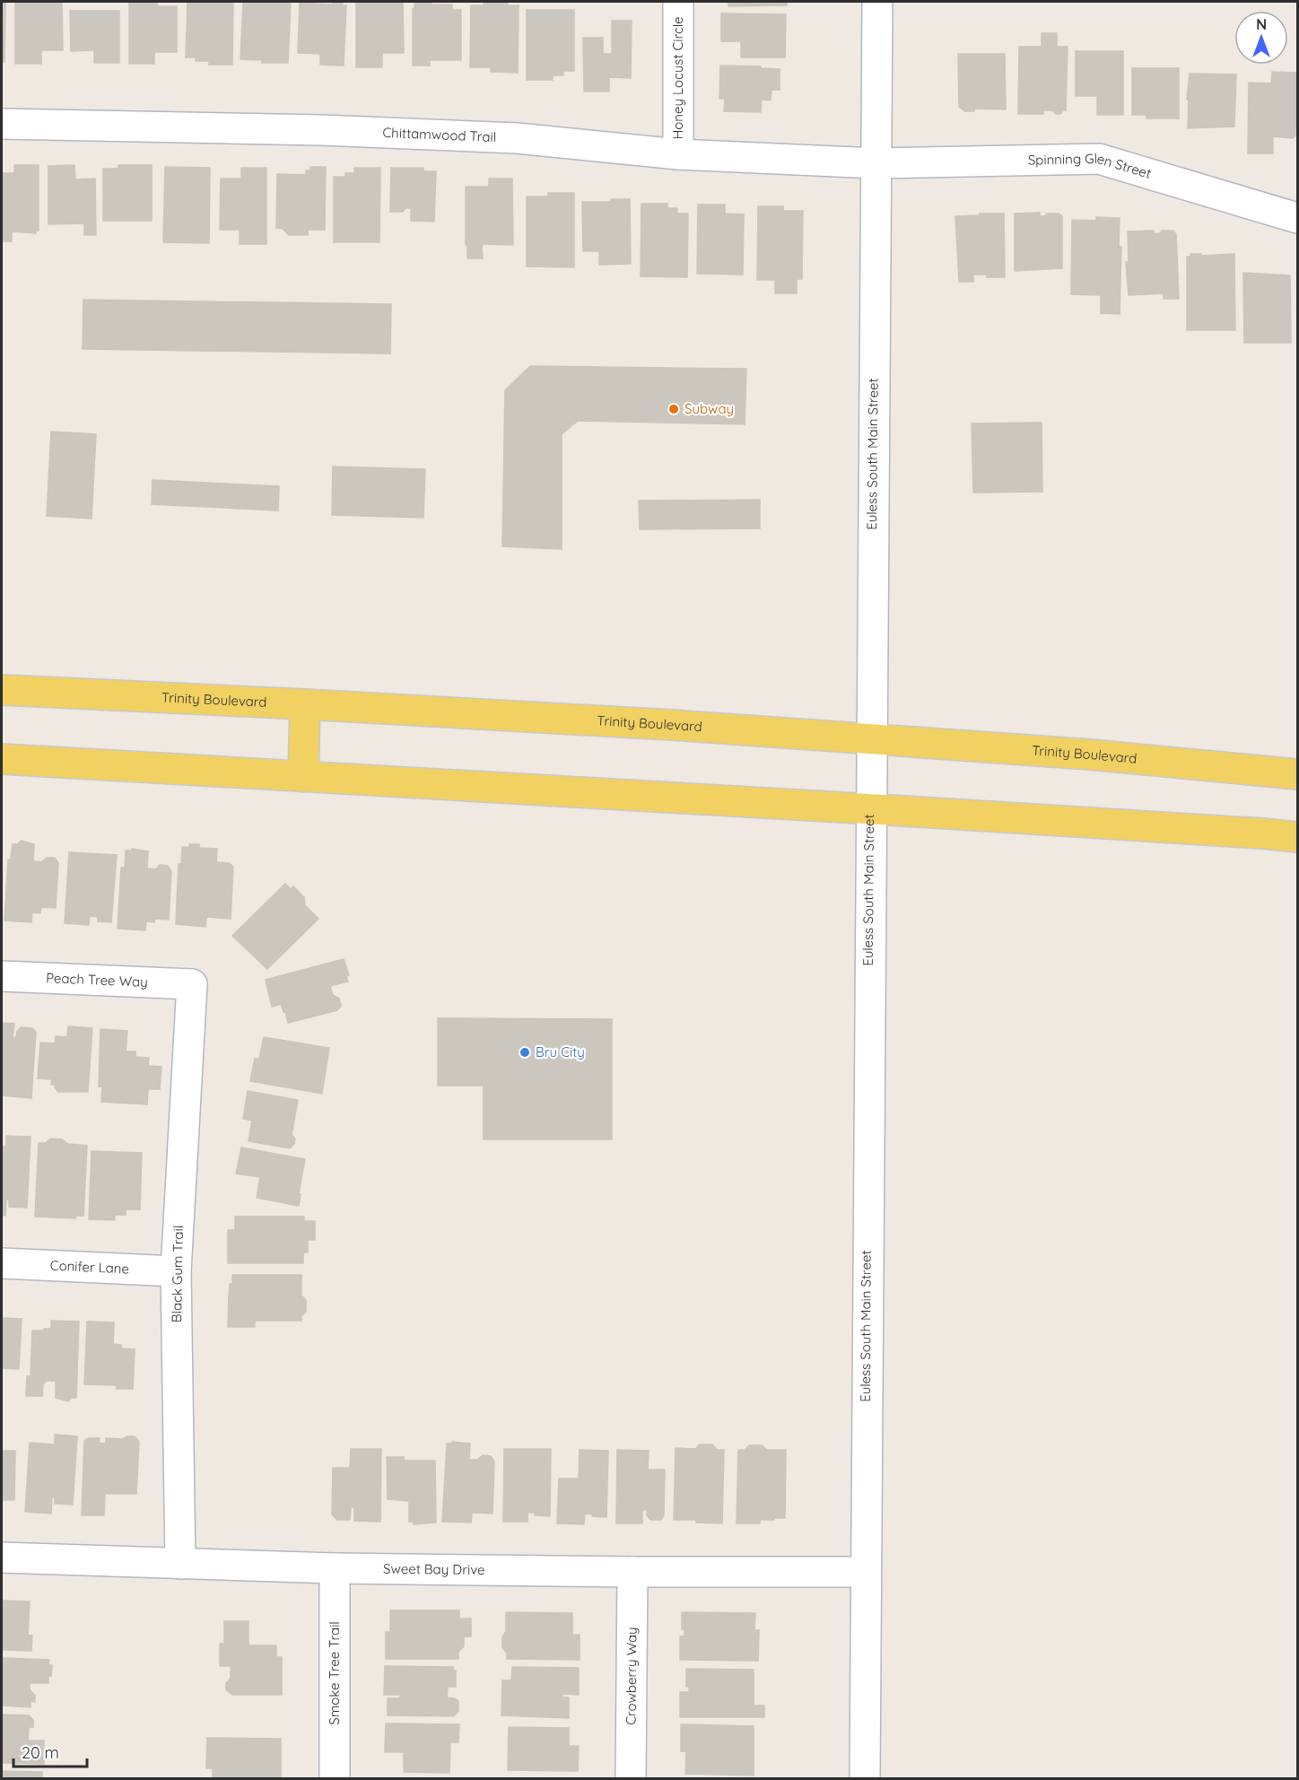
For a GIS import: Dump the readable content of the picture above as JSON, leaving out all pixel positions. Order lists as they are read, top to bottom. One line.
{"streets":{"main road":["Trinity Boulevard"],"street":["Honey Locust Circle","Chittamwood Trail","Spinning Glen Street","Euless South Main Street","Peach Tree Way","Conifer Lane","Black Gum Trail","Sweet Bay Drive","Smoke Tree Trail","Crowberry Way"]},"crossings":[["Honey Locust Circle","Chittamwood Trail"],["Chittamwood Trail","Spinning Glen Street"],["Chittamwood Trail","Euless South Main Street"],["Spinning Glen Street","Euless South Main Street"],["Euless South Main Street","Trinity Boulevard"],["Euless South Main Street","Sweet Bay Drive"],["Peach Tree Way","Black Gum Trail"],["Conifer Lane","Black Gum Trail"],["Black Gum Trail","Sweet Bay Drive"],["Sweet Bay Drive","Smoke Tree Trail"],["Sweet Bay Drive","Crowberry Way"]],"places":["Subway","Bru City"],"scale_bar":"20 m","north":"top"}
